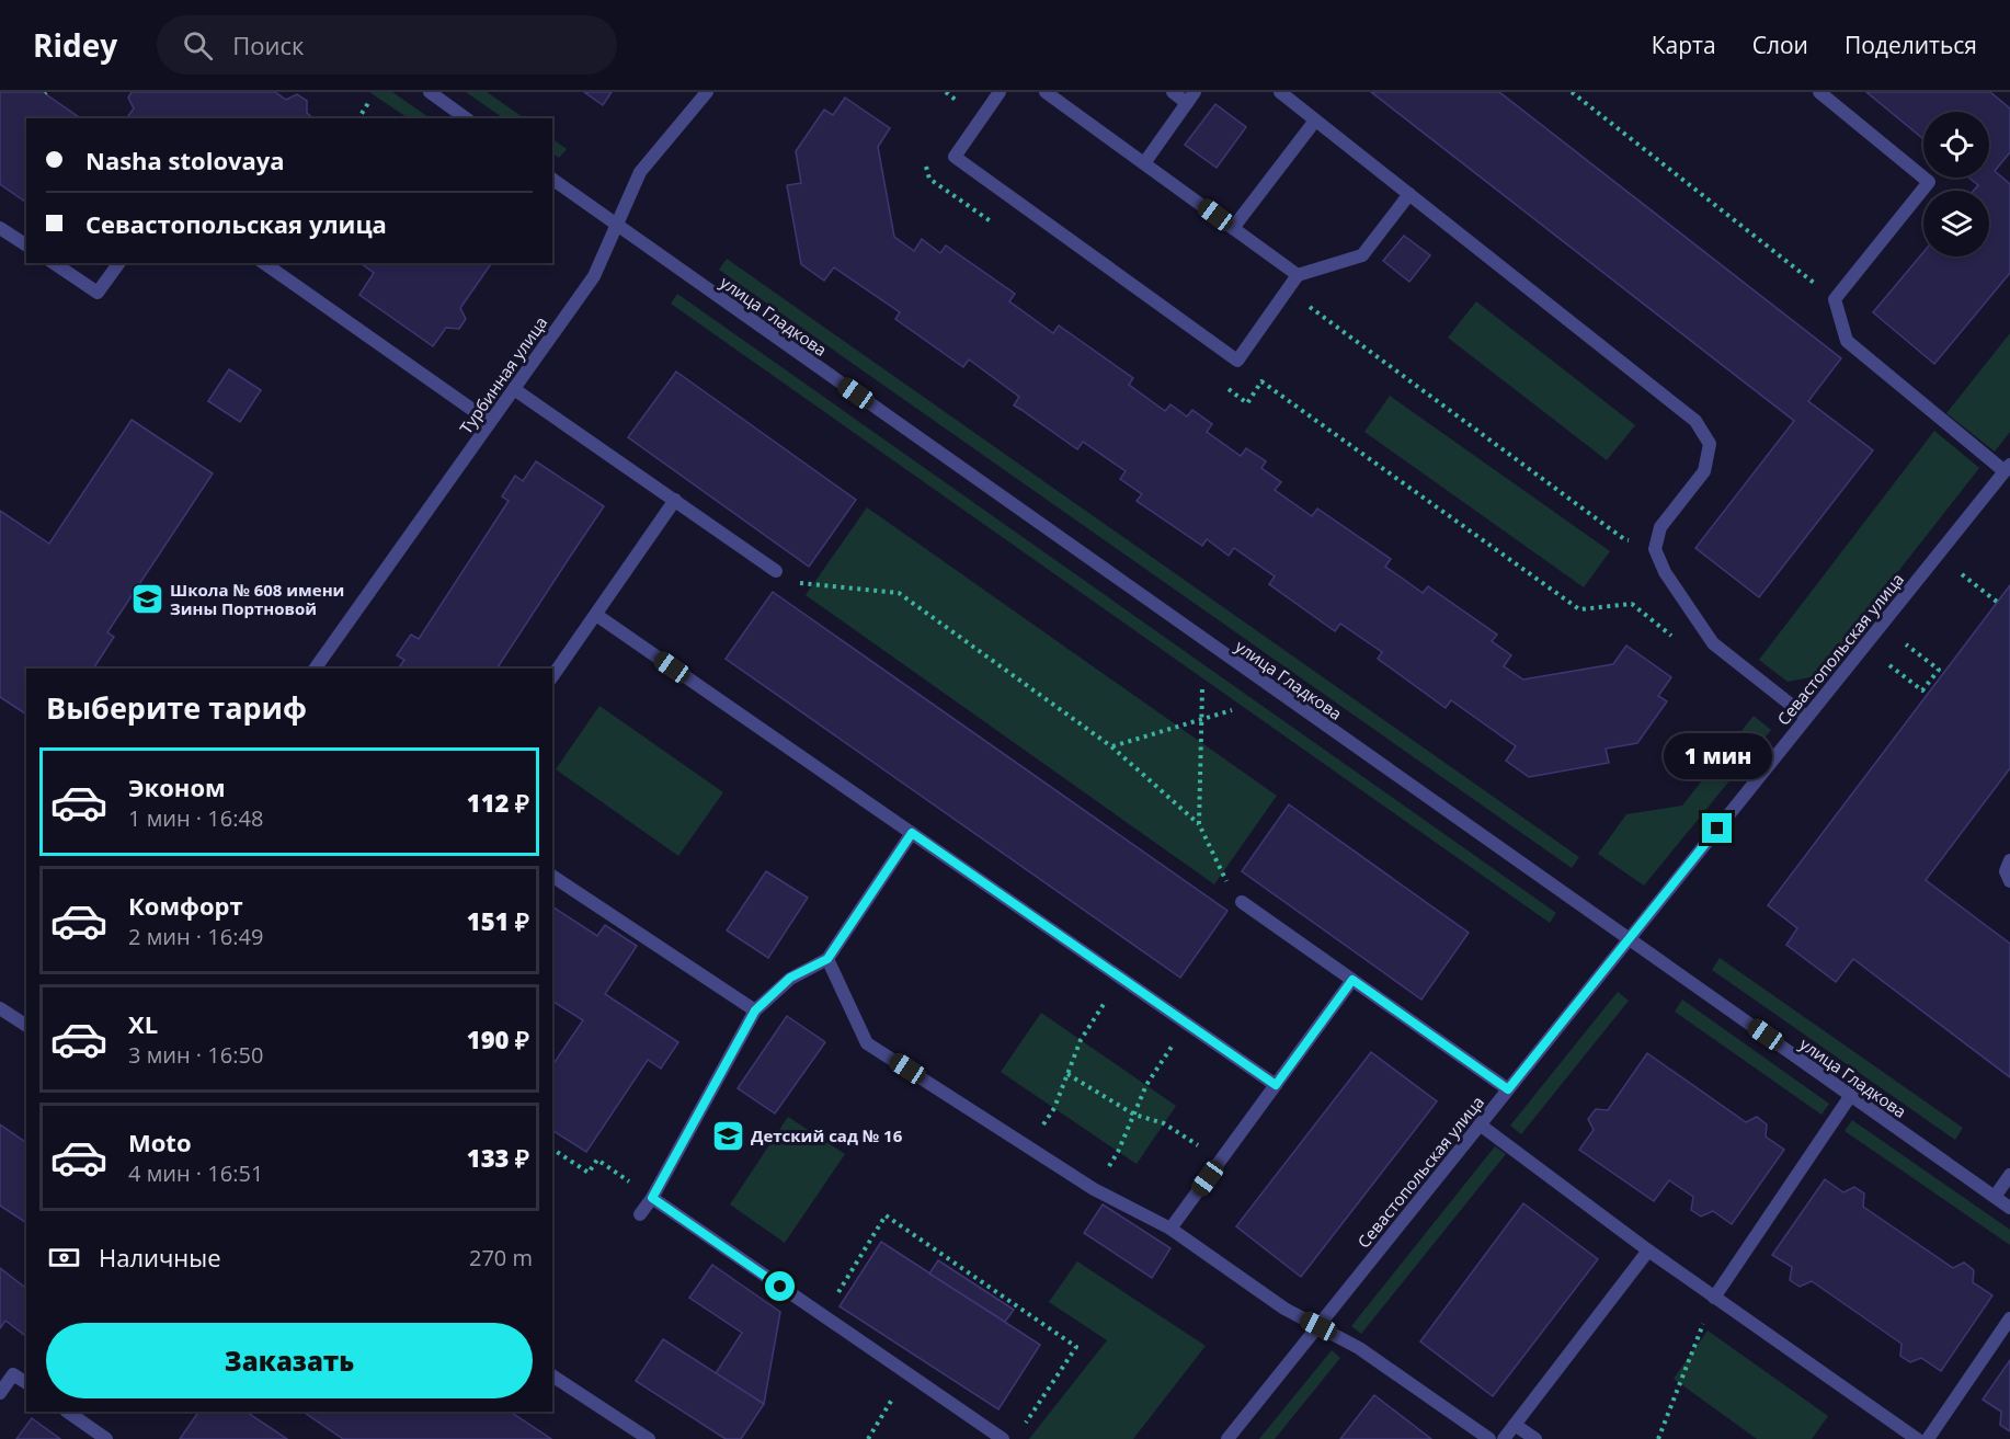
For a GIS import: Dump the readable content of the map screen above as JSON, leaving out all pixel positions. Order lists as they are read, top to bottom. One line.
{"streets":{"street":["улица Гладкова","Турбинная улица","Севастопольская улица"]},"crossings":[["улица Гладкова","Турбинная улица"],["улица Гладкова","Севастопольская улица"]],"places":{"school or university":["Школа № 608 имени Зины Портновой","Детский сад № 16"]},"page":{"header":"Ridey","search":"Поиск","nav":["Карта","Слои","Поделиться"],"banner":["Nasha stolovaya","Севастопольская улица"],"heading":"Выберите тариф","bubble":"1 мин","list":[{"name":"Эконом","note":"1 мин · 16:48","value":"112 ₽"},{"name":"Комфорт","note":"2 мин · 16:49","value":"151 ₽"},{"name":"XL","note":"3 мин · 16:50","value":"190 ₽"},{"name":"Moto","note":"4 мин · 16:51","value":"133 ₽"}],"pay":["Наличные","270 m"],"buttons":"Заказать"}}
